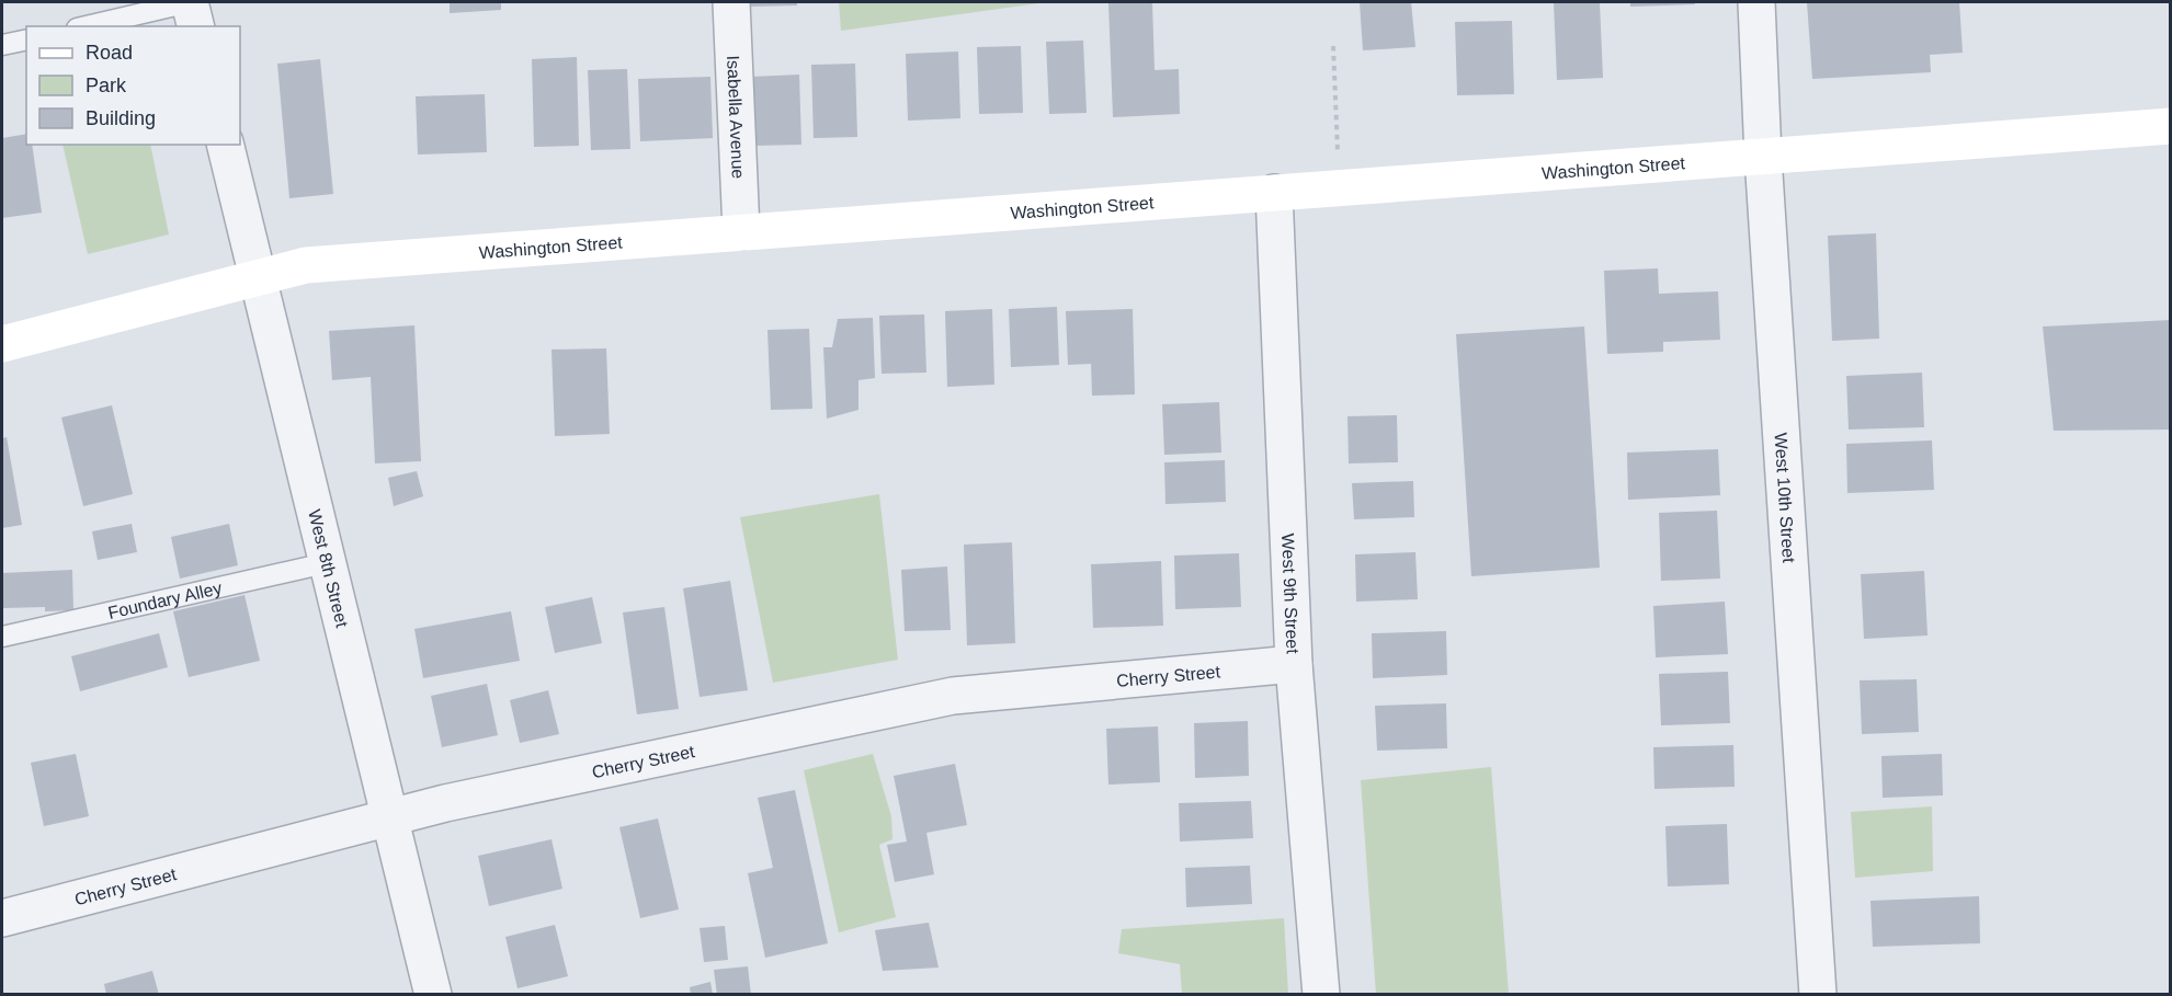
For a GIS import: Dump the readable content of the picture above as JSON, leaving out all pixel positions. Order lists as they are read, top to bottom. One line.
{"streets":{"main road":["Washington Street"],"street":["Isabella Avenue","West 10th Street","West 8th Street","West 9th Street","Cherry Street"],"lane":["Foundary Alley"]},"crossings":[["Isabella Avenue","Washington Street"],["Washington Street","West 10th Street"],["Washington Street","West 8th Street"],["Washington Street","West 9th Street"],["West 8th Street","Foundary Alley"],["West 8th Street","Cherry Street"],["West 9th Street","Cherry Street"]],"legend":["Road","Park","Building"]}
